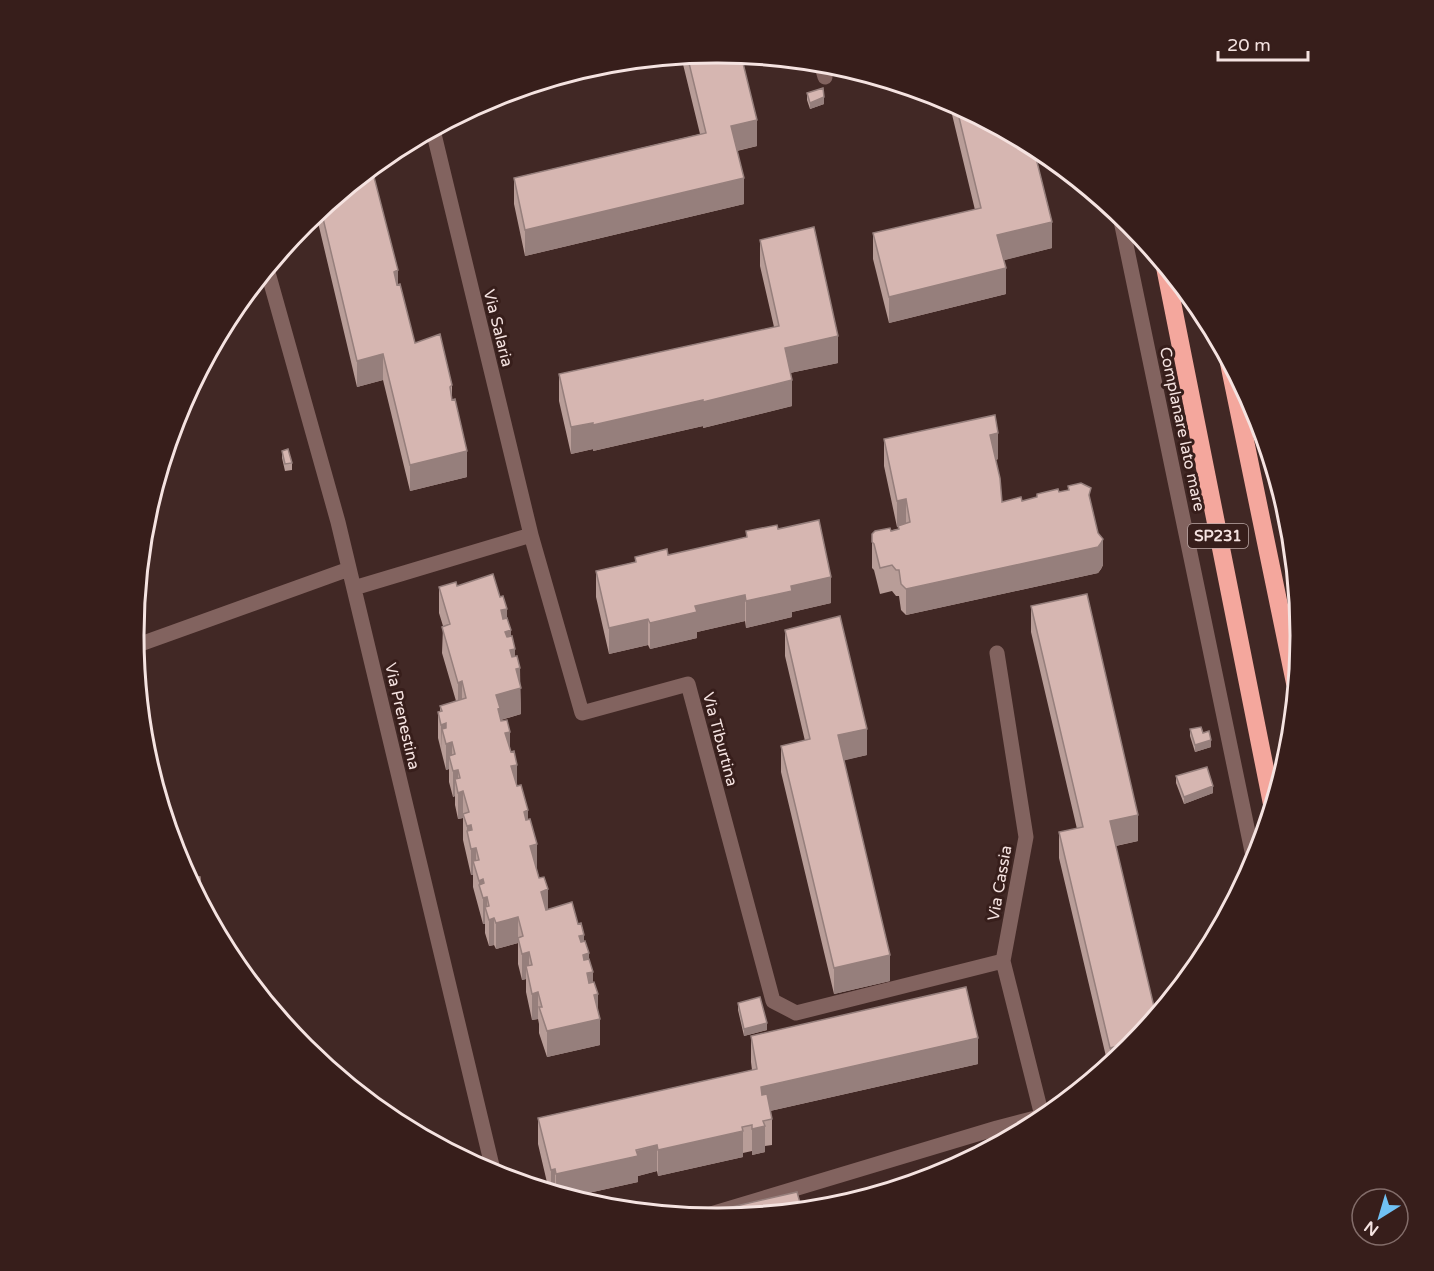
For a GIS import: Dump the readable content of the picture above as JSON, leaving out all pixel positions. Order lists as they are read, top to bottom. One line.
{"streets":{"highway":["SP231"],"street":["Via Salaria","Complanare lato mare","Via Prenestina","Via Tiburtina","Via Cassia"]},"crossings":[["Via Salaria","Via Tiburtina"],["Via Tiburtina","Via Cassia"]],"scale_bar":"20 m","north":"bottom left"}
